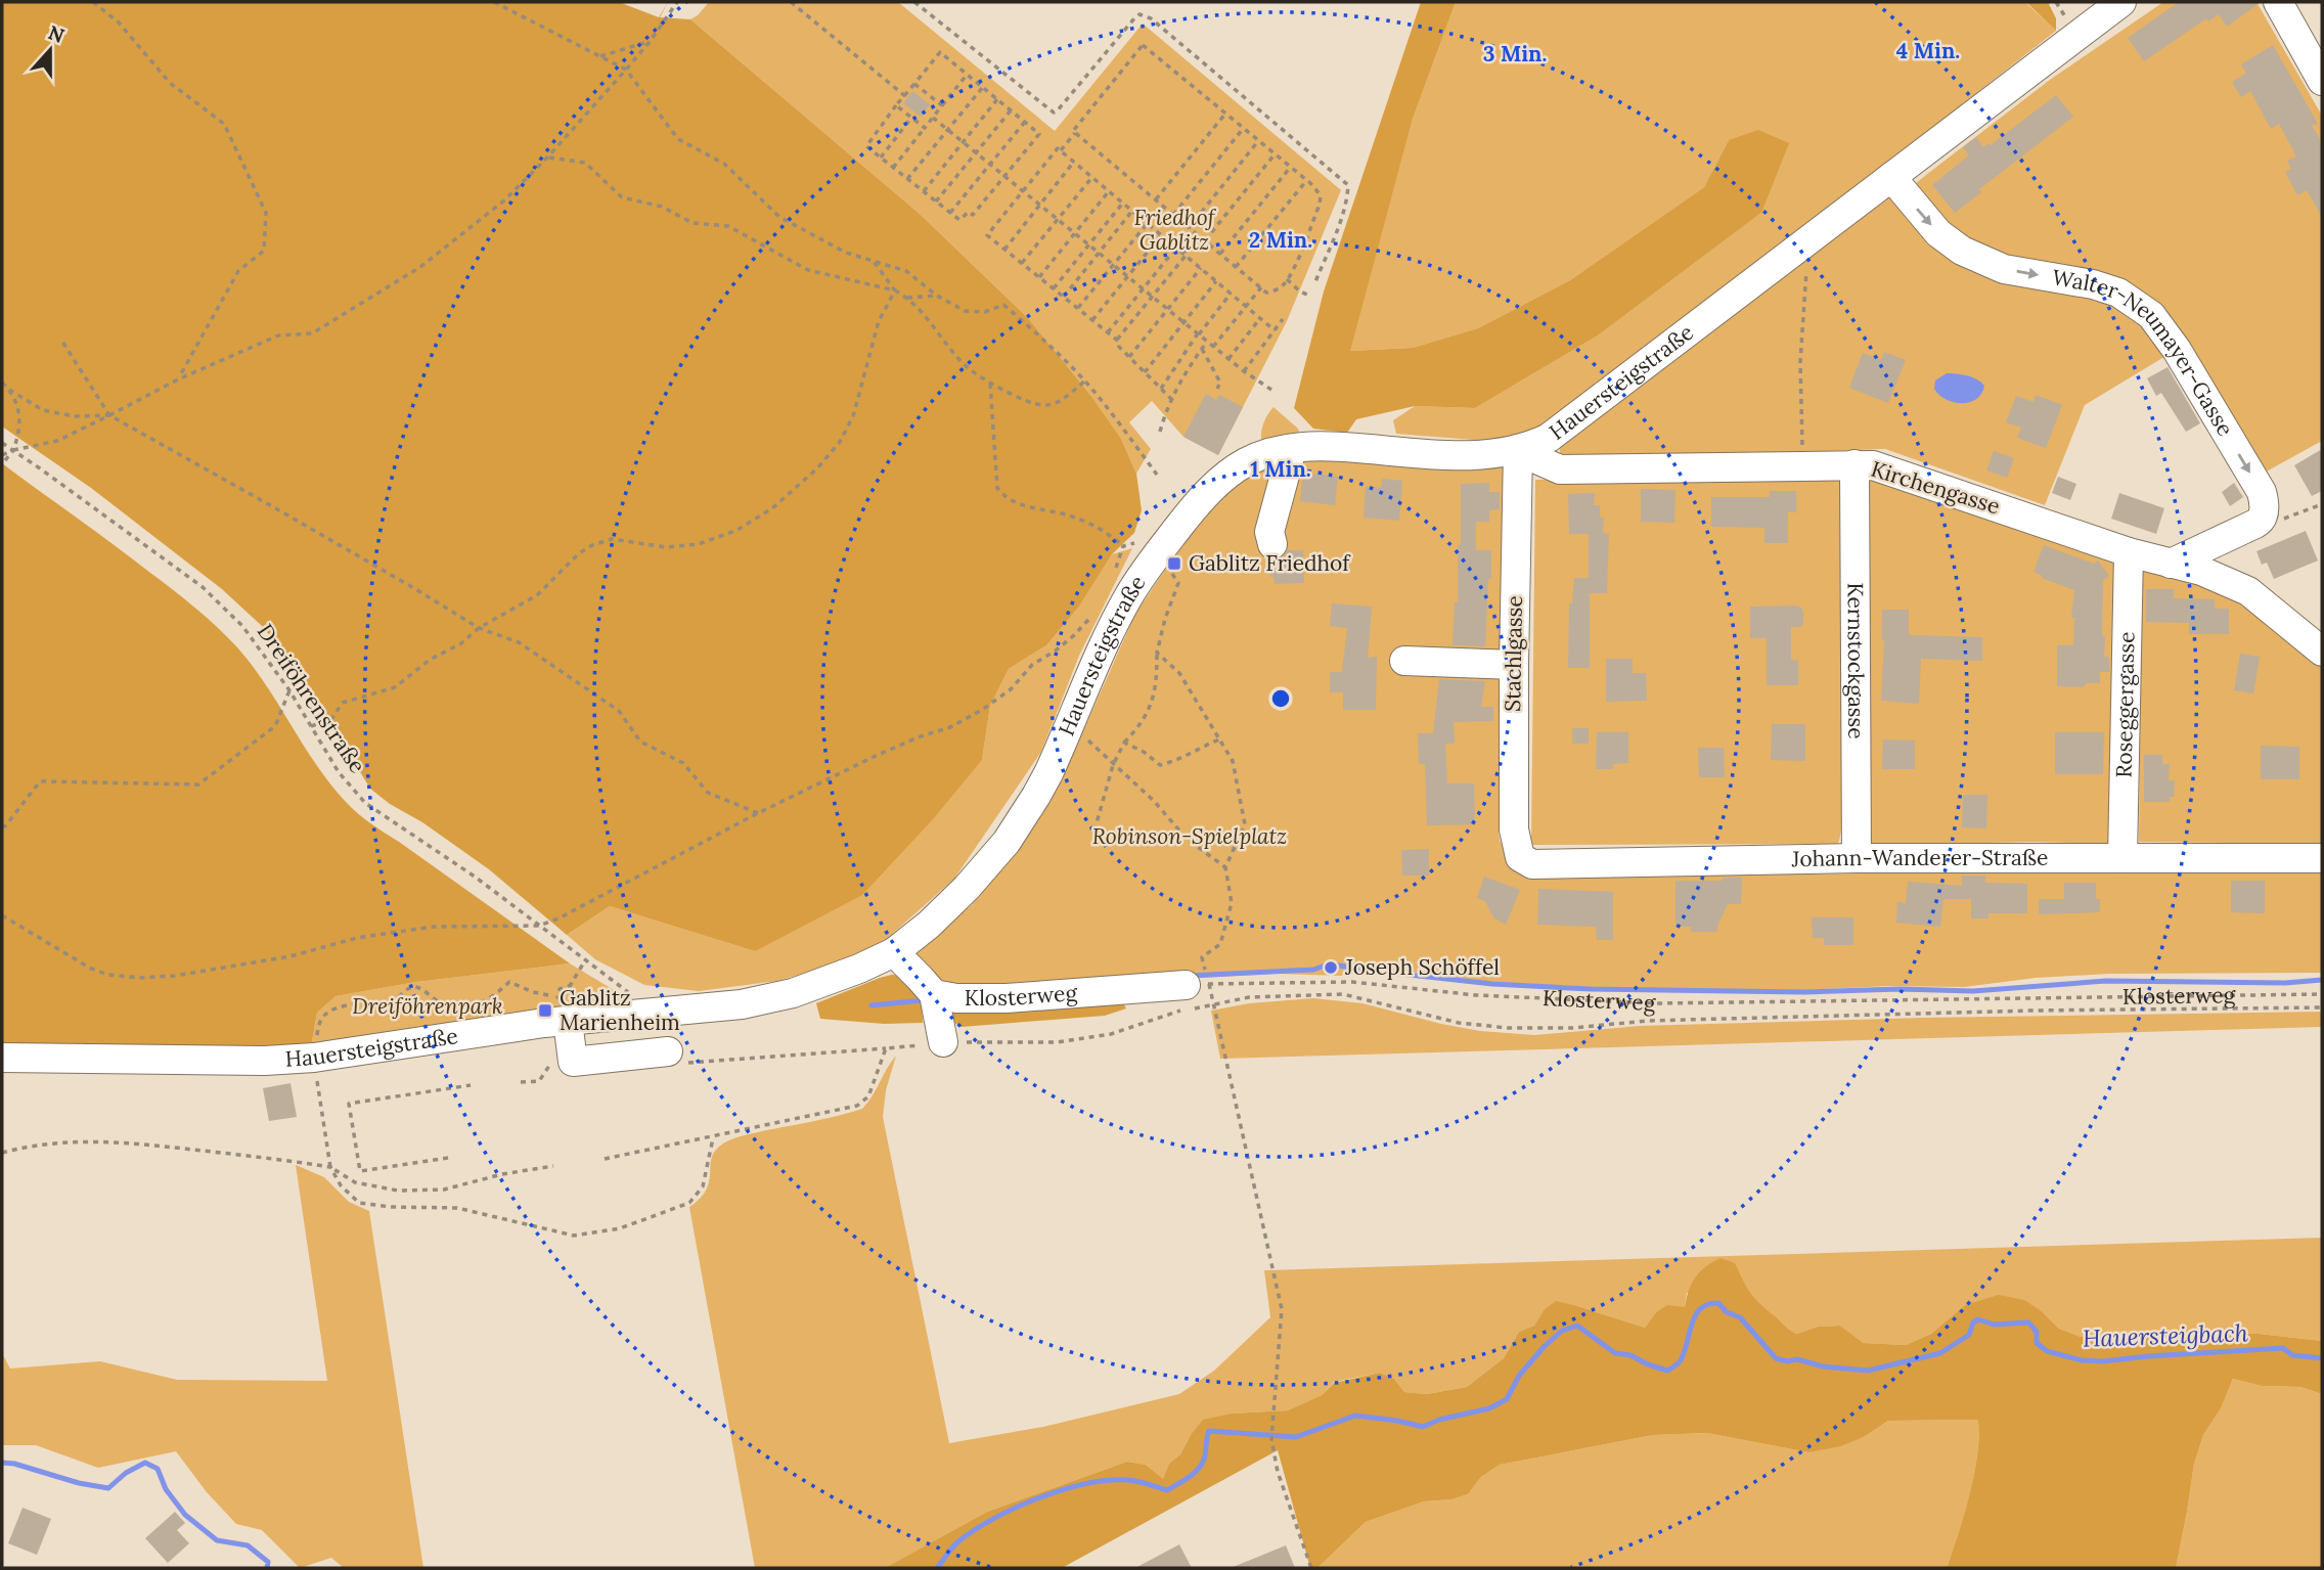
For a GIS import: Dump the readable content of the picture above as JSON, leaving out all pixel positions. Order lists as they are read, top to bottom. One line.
{"streets":{"street":["Walter-Neumayer-Gasse","Hauersteigstraße","Kirchengasse","Stachlgasse","Kernstockgasse","Roseggergasse","Johann-Wanderer-Straße","Klosterweg"],"path":["Dreiföhrenstraße"]},"crossings":[["Walter-Neumayer-Gasse","Hauersteigstraße"],["Hauersteigstraße","Kirchengasse"],["Hauersteigstraße","Stachlgasse"],["Hauersteigstraße","Dreiföhrenstraße"],["Hauersteigstraße","Klosterweg"],["Kirchengasse","Stachlgasse"],["Kirchengasse","Kernstockgasse"],["Kirchengasse","Roseggergasse"],["Stachlgasse","Johann-Wanderer-Straße"],["Kernstockgasse","Johann-Wanderer-Straße"],["Roseggergasse","Johann-Wanderer-Straße"]],"one_way":["Walter-Neumayer-Gasse"],"water":["Hauersteigbach"],"parks":["Friedhof Gablitz","Robinson-Spielplatz","Dreiföhrenpark"],"places":{"transit":["Gablitz Friedhof","Gablitz Marienheim"],"other":["Joseph Schöffel"]},"north":"top","rings":["4 Min.","3 Min.","2 Min.","1 Min."]}
